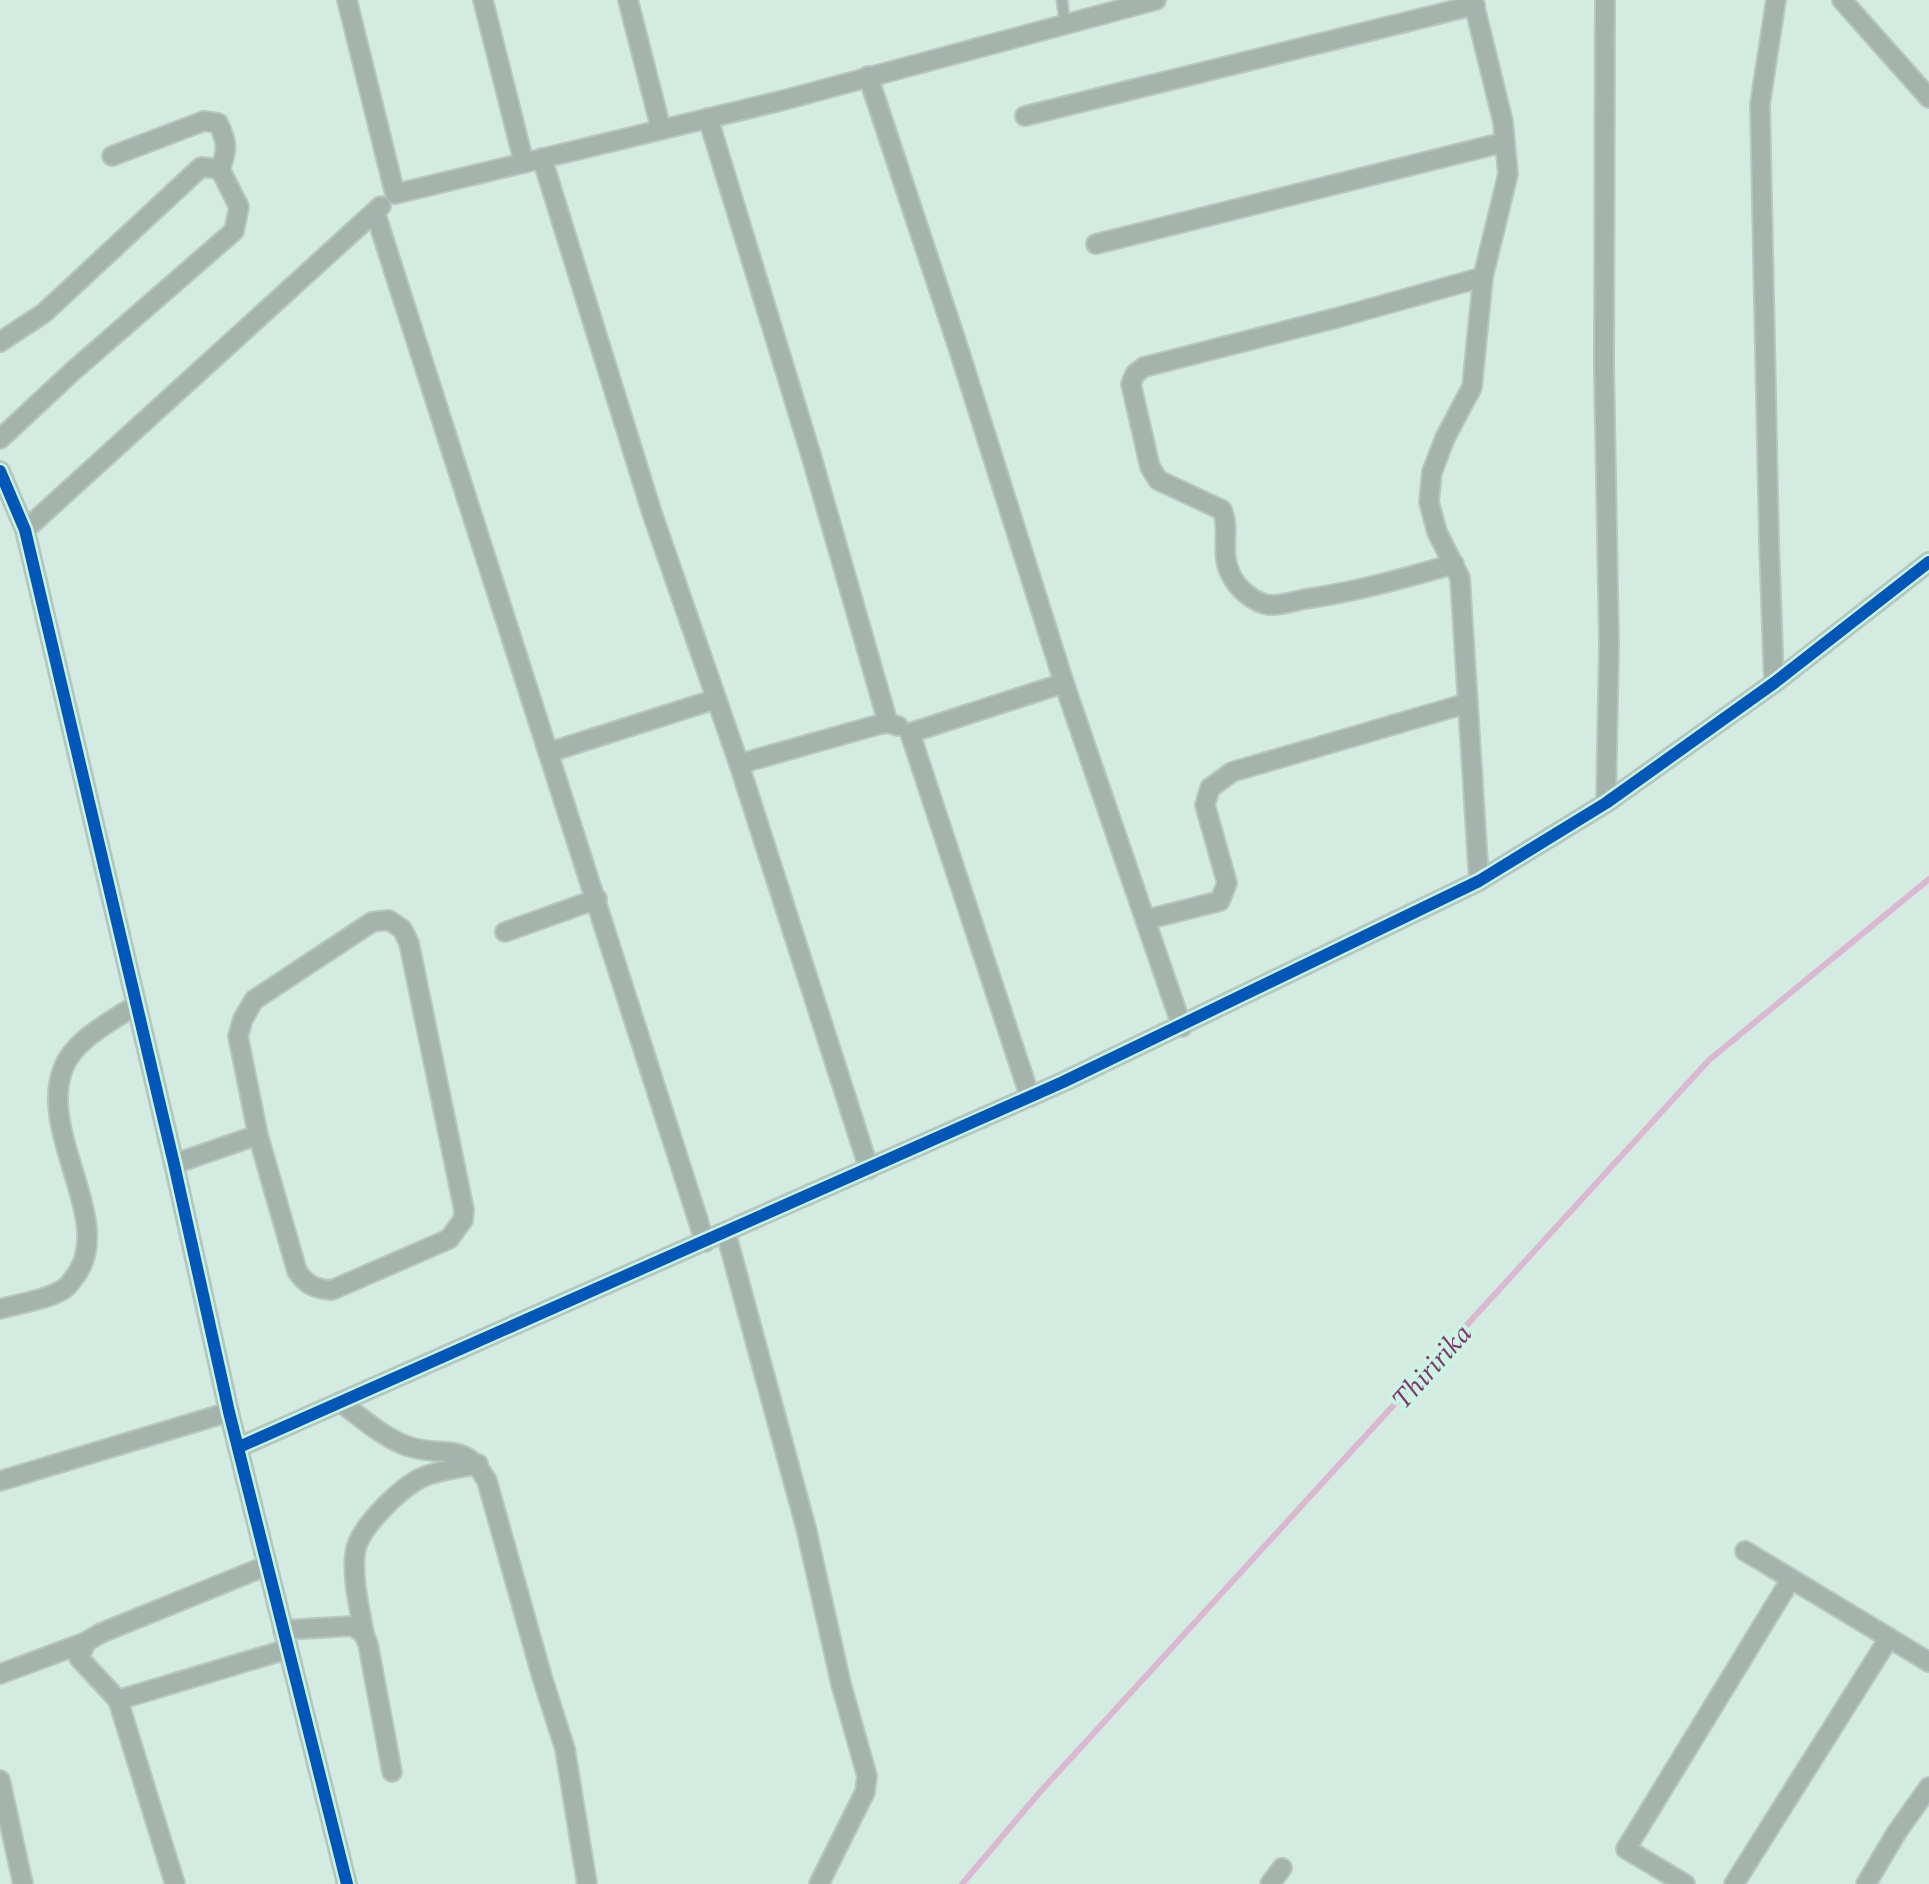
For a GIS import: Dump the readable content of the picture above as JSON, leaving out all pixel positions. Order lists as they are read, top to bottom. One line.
{"water":["Thiririka"]}
